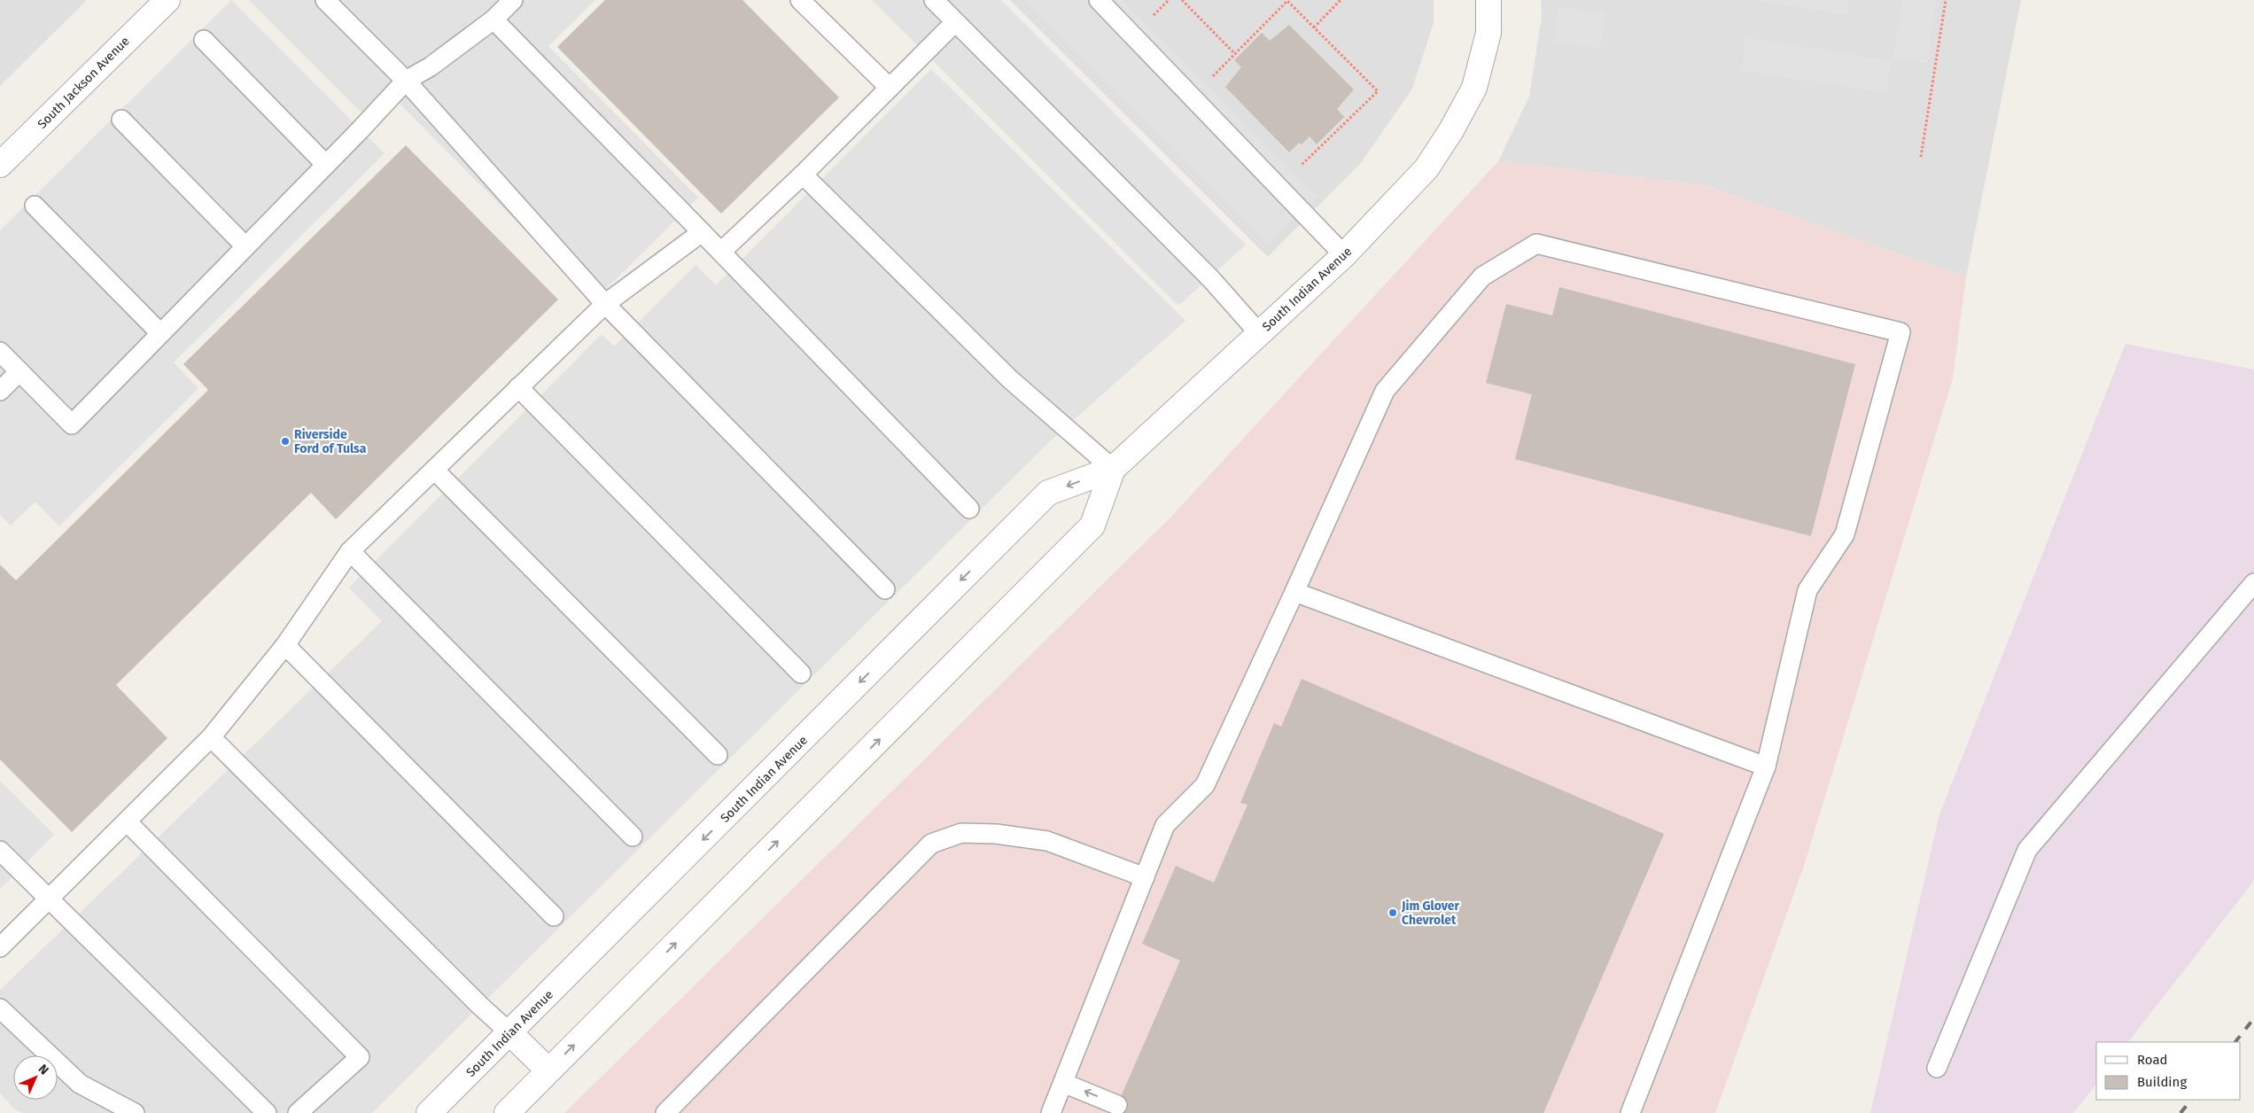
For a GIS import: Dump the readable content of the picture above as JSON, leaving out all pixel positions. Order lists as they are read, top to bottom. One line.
{"streets":{"street":["South Jackson Avenue","South Indian Avenue"]},"places":["Riverside Ford of Tulsa","Jim Glover Chevrolet"],"legend":["Road","Building"],"north":"top right"}
